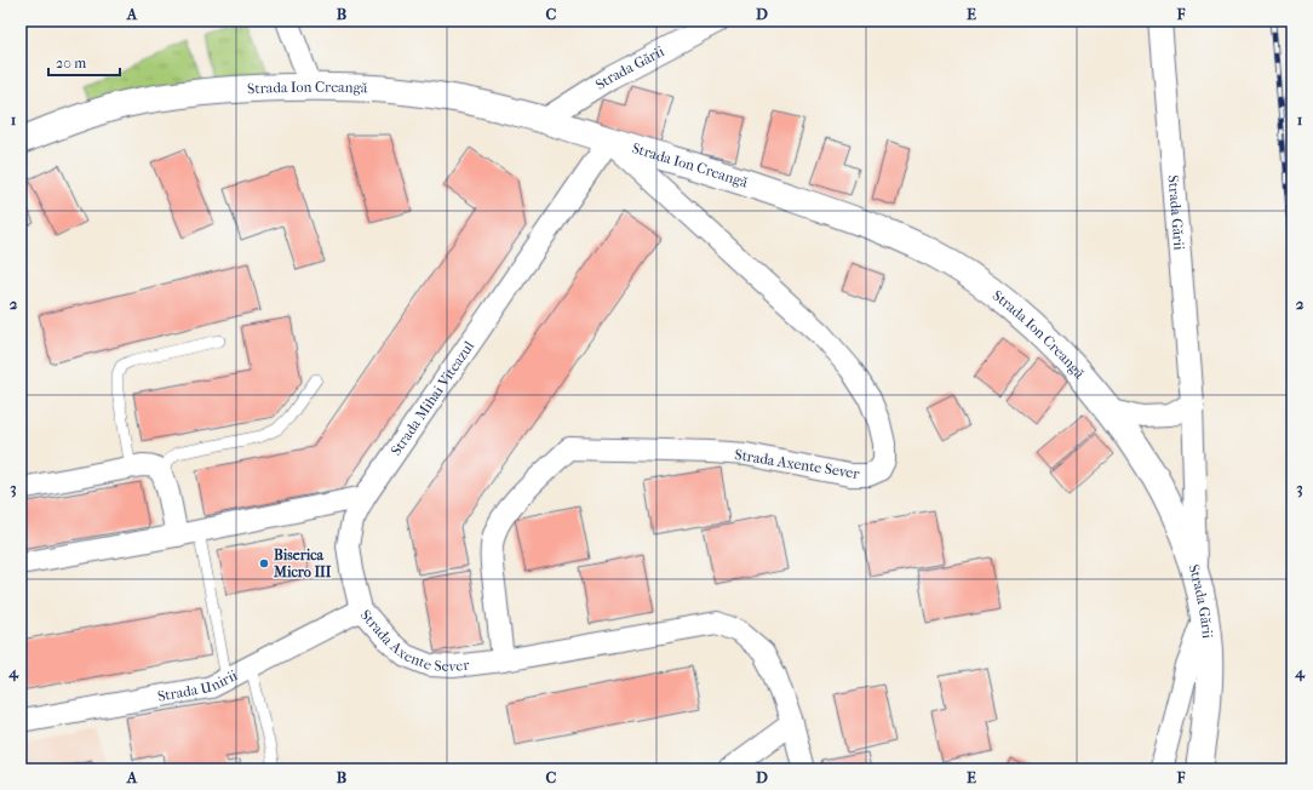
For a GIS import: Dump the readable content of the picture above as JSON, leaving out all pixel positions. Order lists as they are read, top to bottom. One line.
{"streets":{"main road":["Strada Gării","Strada Ion Creangă"],"street":["Strada Mihai Viteazul","Strada Axente Sever","Strada Unirii"]},"crossings":[["Strada Gării","Strada Ion Creangă"],["Strada Ion Creangă","Strada Mihai Viteazul"],["Strada Ion Creangă","Strada Axente Sever"],["Strada Mihai Viteazul","Strada Axente Sever"],["Strada Axente Sever","Strada Unirii"]],"places":["Biserica Micro III"],"scale_bar":"20 m","grid":{"columns":["A","B","C","D","E","F"],"rows":["1","2","3","4"]}}
